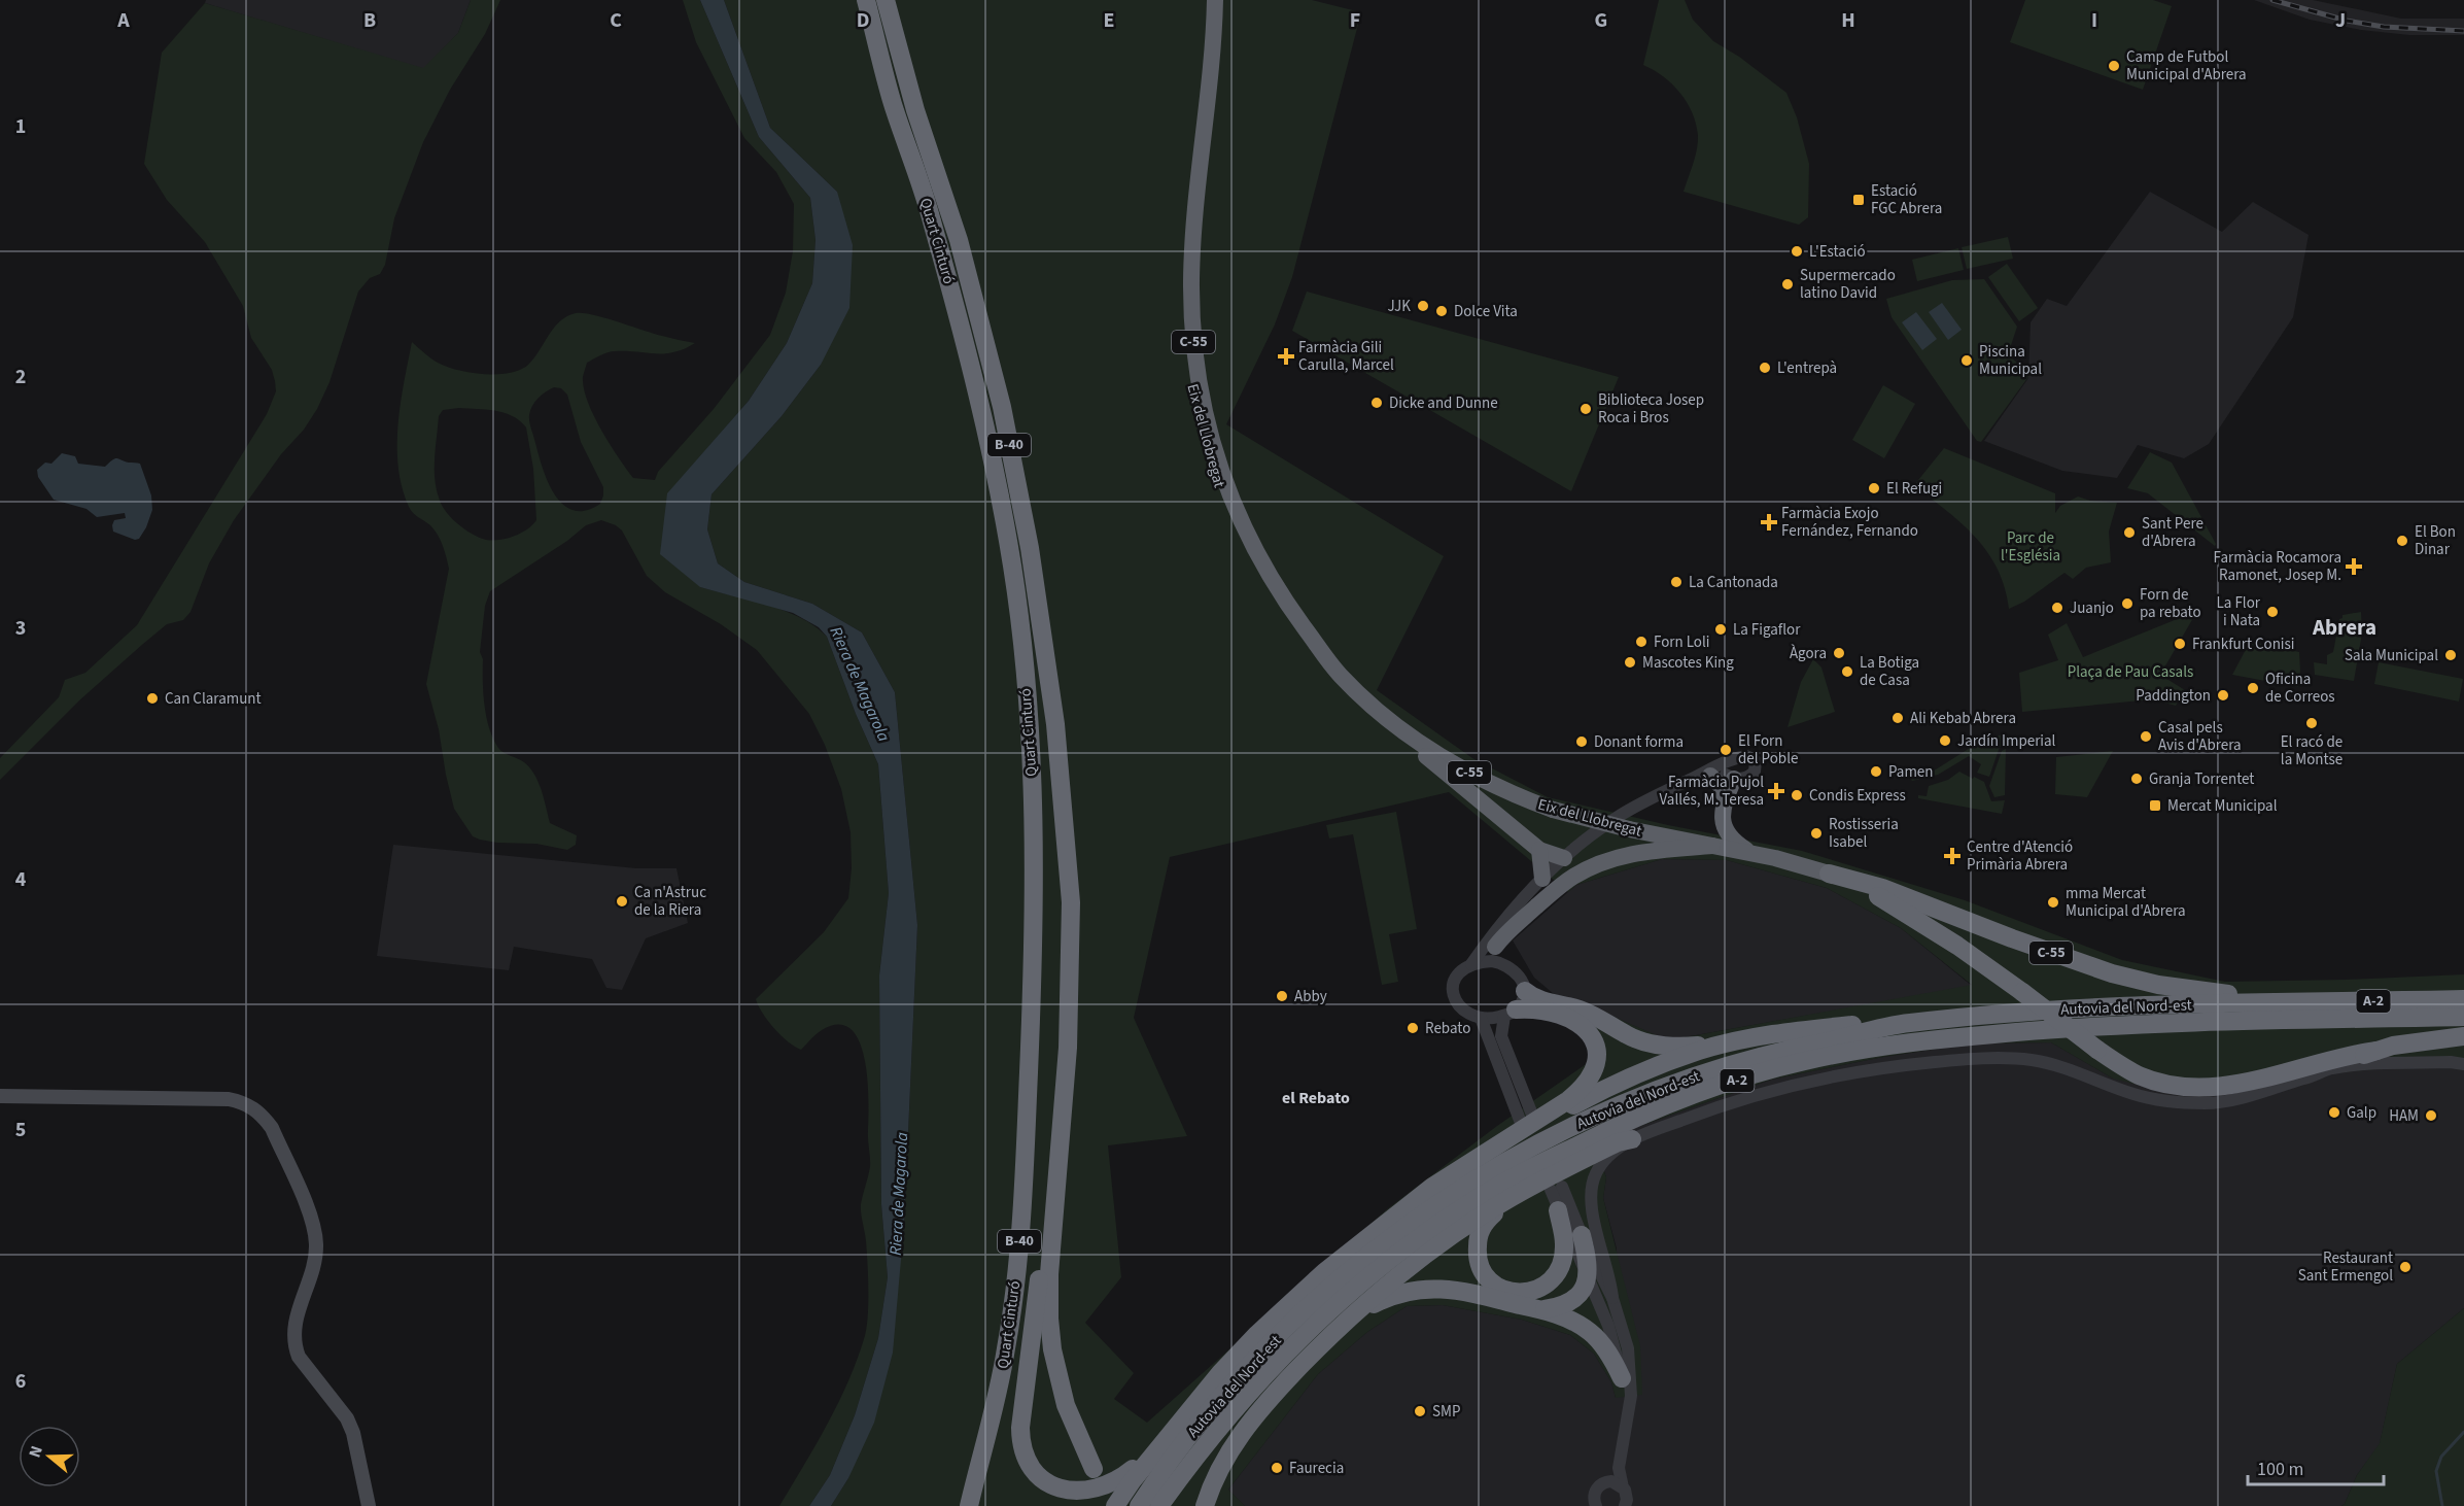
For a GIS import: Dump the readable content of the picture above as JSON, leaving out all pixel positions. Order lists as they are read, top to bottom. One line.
{"streets":{"highway":["Quart Cinturó","C-55","Eix del Llobregat","B-40","A-2","Autovia del Nord-est"]},"crossings":[["C-55","Eix del Llobregat"],["C-55","Autovia del Nord-est"]],"districts":["Abrera","el Rebato"],"water":["Riera de Magarola"],"parks":["Parc de l'Església","Plaça de Pau Casals"],"places":{"other":["Camp de Futbol Municipal d'Abrera","L'Estació","Supermercado latino David","JJK","Dolce Vita","Piscina Municipal","L'entrepà","Dicke and Dunne","Biblioteca Josep Roca i Bros","El Refugi","Sant Pere d'Abrera","El Bon Dinar","La Cantonada","Forn de pa rebato","Juanjo","La Flor i Nata","La Figaflor","Forn Loli","Frankfurt Conisi","Àgora","Sala Municipal","Mascotes King","La Botiga de Casa","Oficina de Correos","Paddington","Can Claramunt","Ali Kebab Abrera","El racó de la Montse","Casal pels Avis d'Abrera","Jardín Imperial","Donant forma","El Forn del Poble","Pamen","Granja Torrentet","Condis Express","Rostisseria Isabel","Ca n'Astruc de la Riera","mma Mercat Municipal d'Abrera","Abby","Rebato","Galp","HAM","Restaurant Sant Ermengol","SMP","Faurecia"],"transit":["Estació FGC Abrera","Mercat Municipal"],"health":["Farmàcia Gili Carulla, Marcel","Farmàcia Exojo Fernández, Fernando","Farmàcia Rocamora Ramonet, Josep M.","Farmàcia Pujol Vallés, M. Teresa","Centre d'Atenció Primària Abrera"]},"scale_bar":"100 m","north":"left","grid":{"columns":["A","B","C","D","E","F","G","H","I","J"],"rows":["1","2","3","4","5","6"]}}
